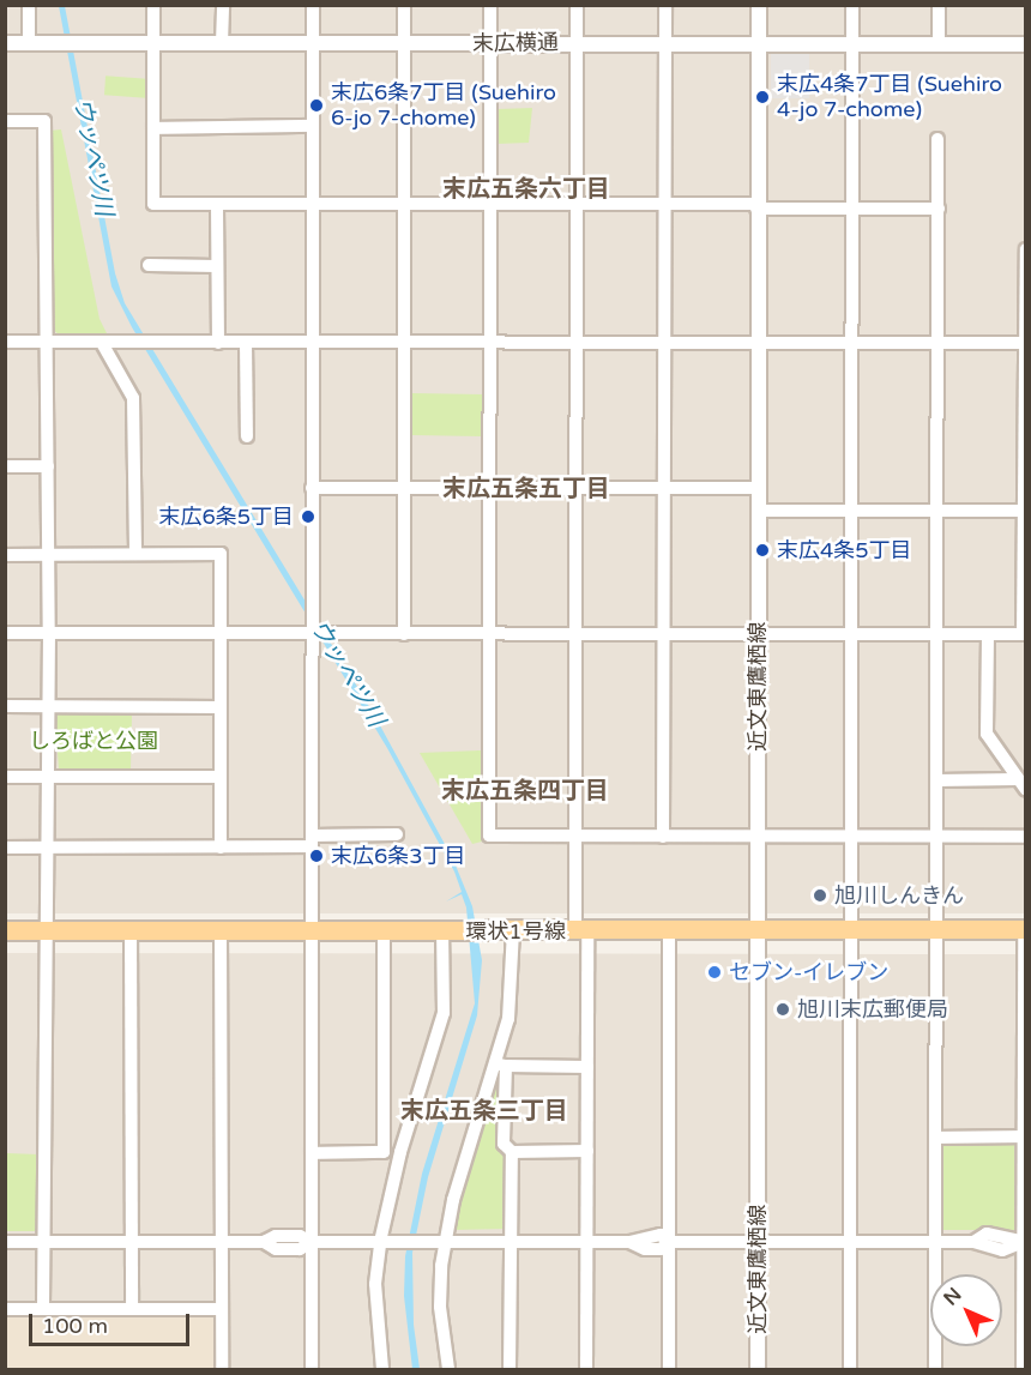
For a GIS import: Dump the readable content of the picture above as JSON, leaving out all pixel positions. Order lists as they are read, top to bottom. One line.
{"streets":{"main road":["環状1号線"],"street":["末広横通","近文東鷹栖線"]},"crossings":[["末広横通","近文東鷹栖線"],["近文東鷹栖線","環状1号線"]],"districts":["末広五条六丁目","末広五条五丁目","末広五条四丁目","末広五条三丁目"],"water":["ウッペツ川"],"parks":["しろばと公園"],"places":["末広4条7丁目 (Suehiro 4-jo 7-chome)","末広6条7丁目 (Suehiro 6-jo 7-chome)","末広6条5丁目","末広4条5丁目","末広6条3丁目","旭川しんきん","セブン-イレブン","旭川末広郵便局"],"scale_bar":"100 m","north":"top left"}
